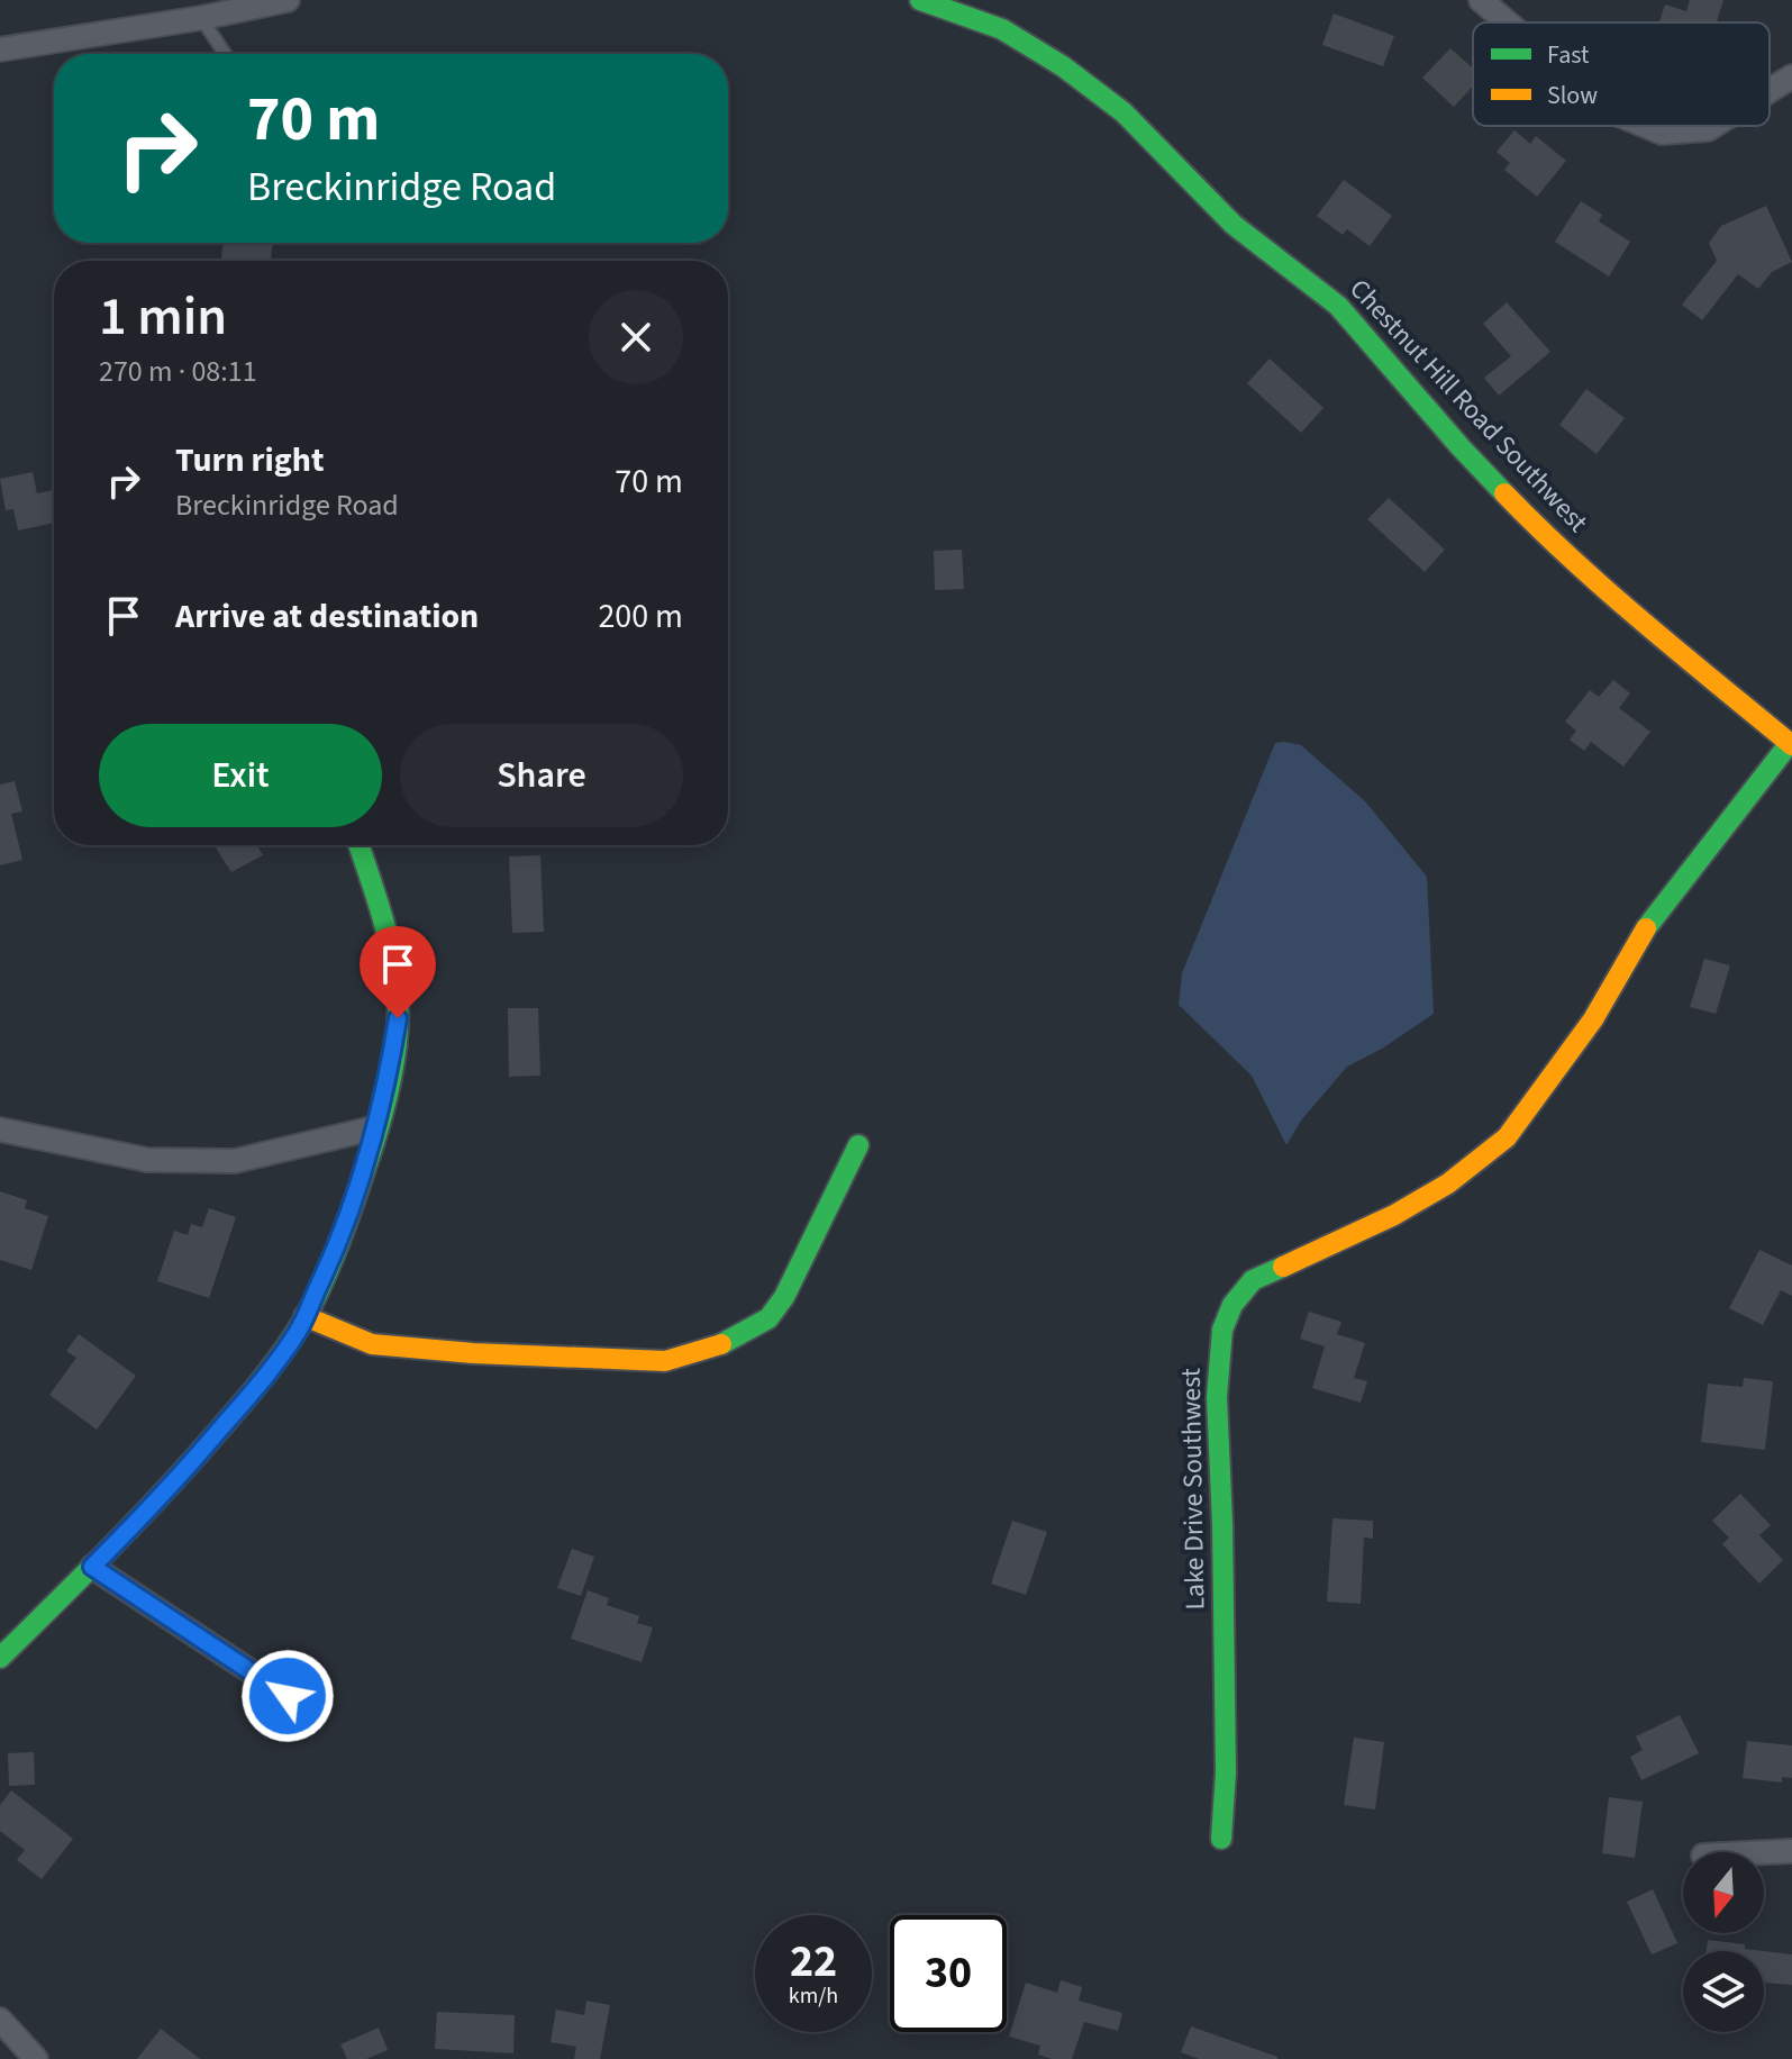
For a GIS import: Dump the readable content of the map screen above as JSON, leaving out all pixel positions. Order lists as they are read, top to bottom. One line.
{"streets":{"street":["Chestnut Hill Road Southwest","Lake Drive Southwest"]},"crossings":[["Chestnut Hill Road Southwest","Lake Drive Southwest"]],"legend":["Fast","Slow"],"north":"bottom","page":{"turn":["70 m","Breckinridge Road"],"heading":["1 min","270 m · 08:11"],"list":[{"name":"Turn right","note":"Breckinridge Road","value":"70 m"},{"name":"Arrive at destination","value":"200 m"}],"buttons":["Exit","Share"],"speed":"22 km/h","limit":"30"}}
